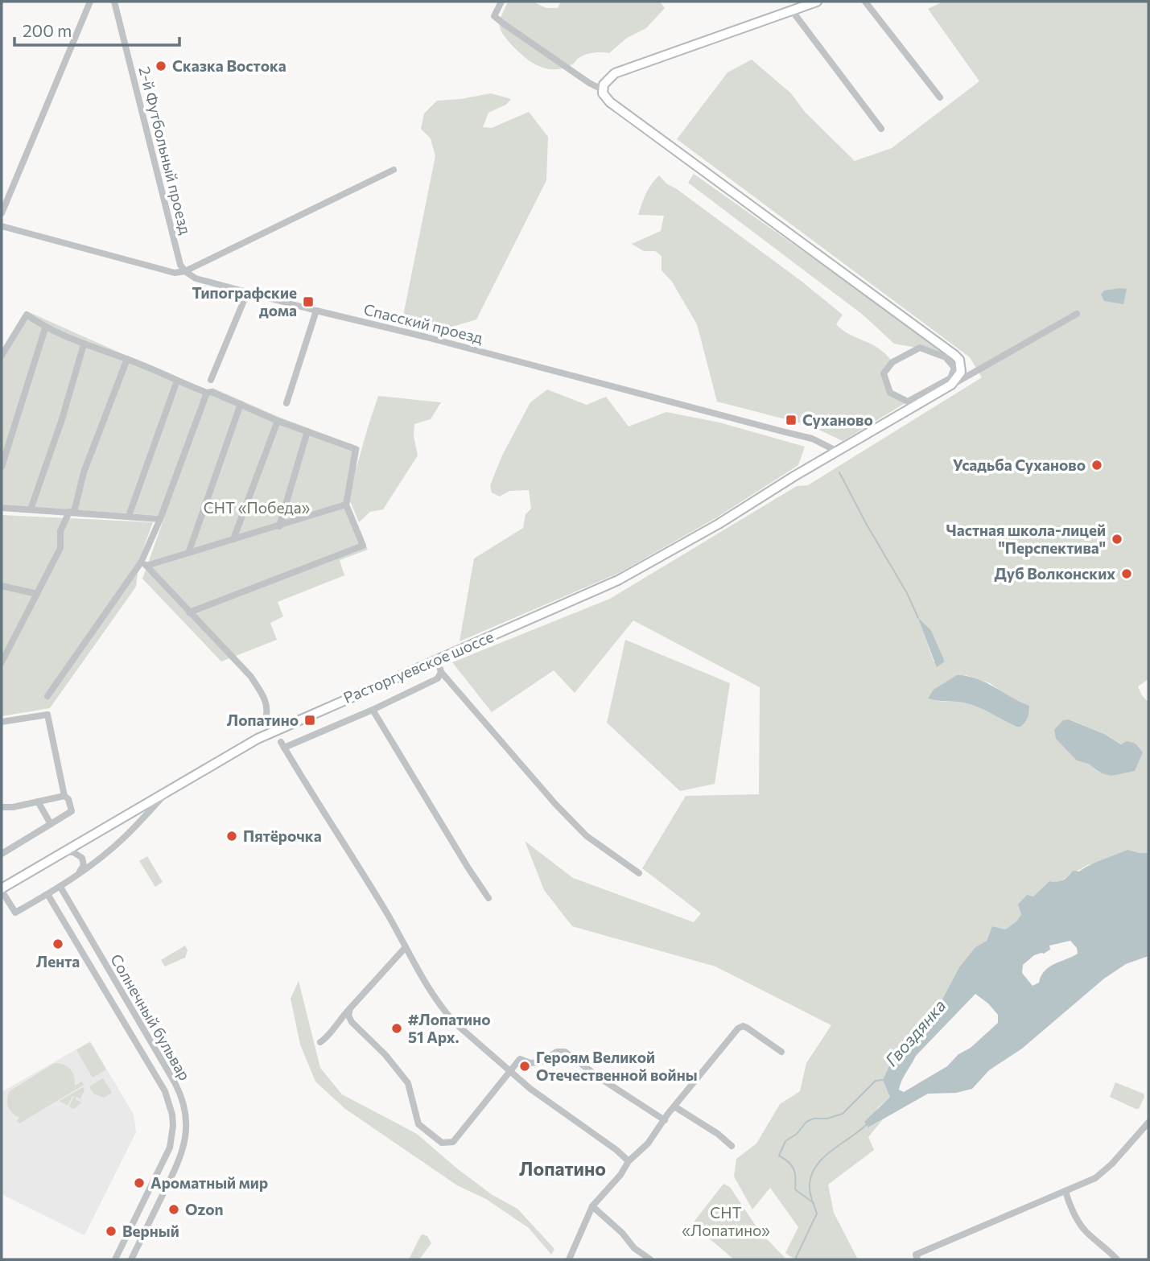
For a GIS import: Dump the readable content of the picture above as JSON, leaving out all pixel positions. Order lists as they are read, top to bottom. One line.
{"streets":{"main road":["Расторгуевское шоссе"],"street":["2-й Футбольный проезд","Спасский проезд","Солнечный бульвар"]},"crossings":[["2-й Футбольный проезд","Спасский проезд"],["Спасский проезд","Расторгуевское шоссе"]],"districts":["Лопатино"],"water":["Гвоздянка"],"parks":["СНТ «Победа»","СНТ «Лопатино»"],"places":{"other":["Сказка Востока","Усадьба Суханово","Частная школа-лицей \"Перспектива\"","Дуб Волконских","Пятёрочка","Лента","#Лопатино 51 Арх.","Героям Великой Отечественной войны","Ароматный мир","Ozon","Верный"],"transit":["Типографские дома","Суханово","Лопатино"]},"scale_bar":"200 m"}
